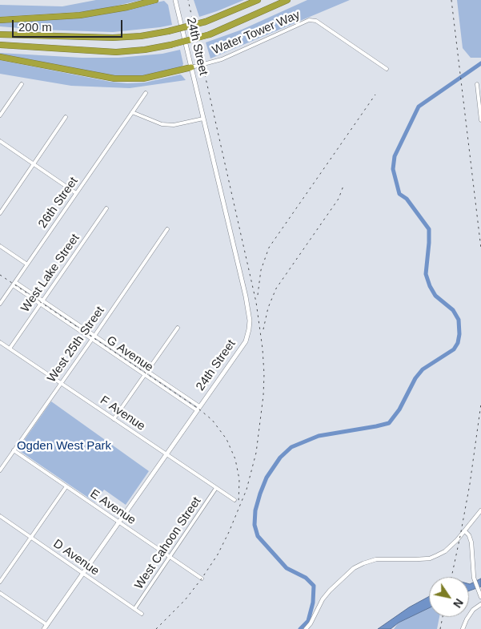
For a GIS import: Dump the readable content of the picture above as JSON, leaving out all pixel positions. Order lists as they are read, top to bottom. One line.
{"streets":{"main road":["24th Street"],"street":["Water Tower Way","26th Street","West Lake Street","West 25th Street","G Avenue","F Avenue","E Avenue","West Cahoon Street","D Avenue"]},"crossings":[["Water Tower Way","24th Street"],["24th Street","G Avenue"],["24th Street","F Avenue"],["24th Street","E Avenue"],["24th Street","D Avenue"],["26th Street","G Avenue"],["West Lake Street","G Avenue"],["West Lake Street","F Avenue"],["West 25th Street","G Avenue"],["West 25th Street","F Avenue"],["West 25th Street","E Avenue"],["F Avenue","West Cahoon Street"],["E Avenue","West Cahoon Street"],["West Cahoon Street","D Avenue"]],"parks":["Ogden West Park"],"scale_bar":"200 m","north":"bottom right"}
